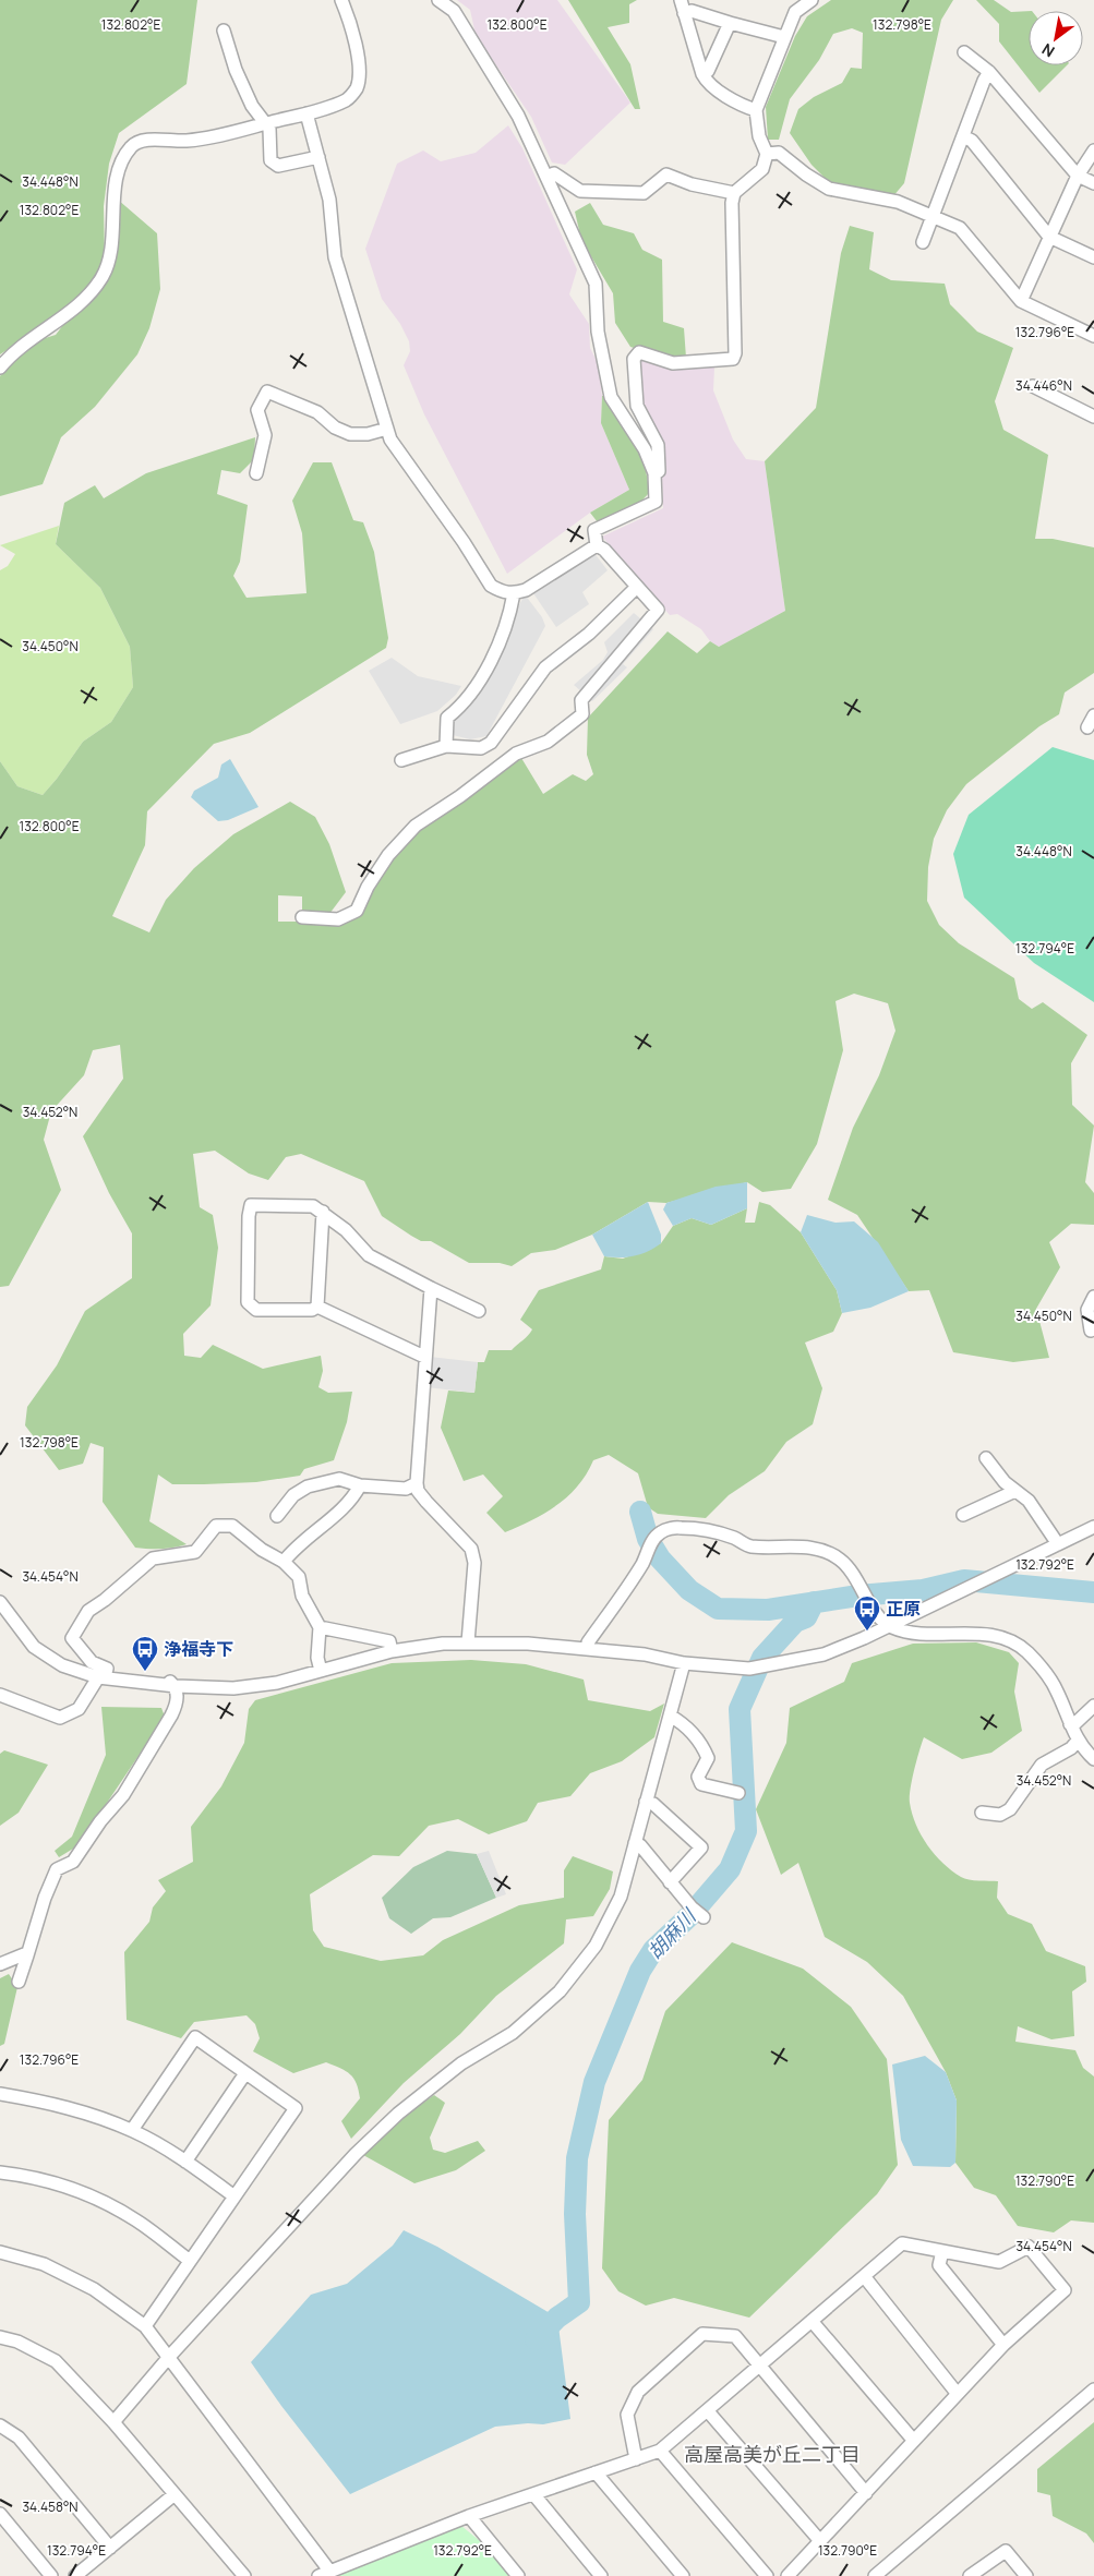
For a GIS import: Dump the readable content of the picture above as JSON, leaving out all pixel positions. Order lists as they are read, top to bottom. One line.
{"districts":["高屋高美が丘二丁目"],"water":["胡麻川"],"places":{"bus stop":["正原","浄福寺下"]},"north":"bottom left","coordinates":["132.802°E","132.800°E","132.798°E","34.448°N","132.796°E","34.446°N","34.450°N","132.794°E","34.452°N","132.792°E","34.454°N","132.790°E","34.458°N"]}
